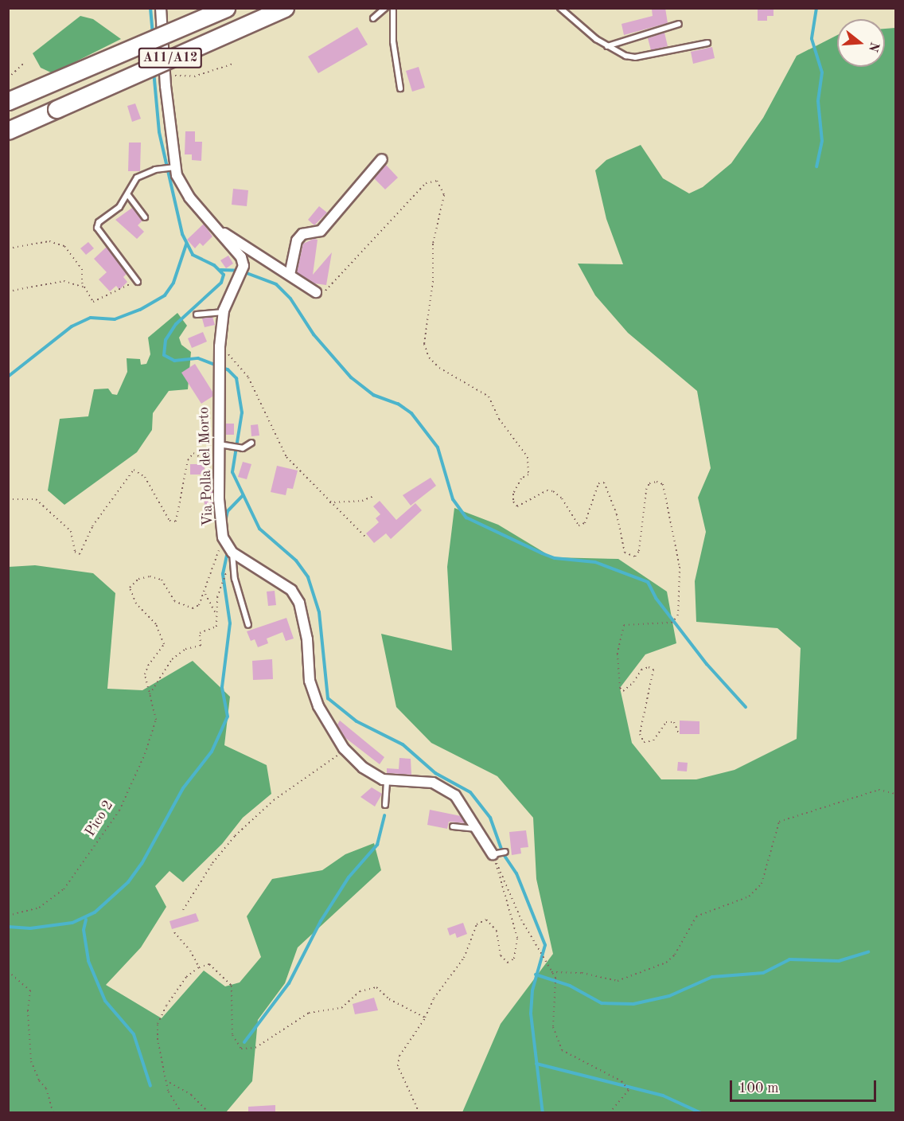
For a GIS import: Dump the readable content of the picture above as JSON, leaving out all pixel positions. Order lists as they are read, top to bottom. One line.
{"streets":{"highway":["A11/A12"],"street":["Via Polla del Morto"],"path":["Pico 2"]},"scale_bar":"100 m","north":"right"}
